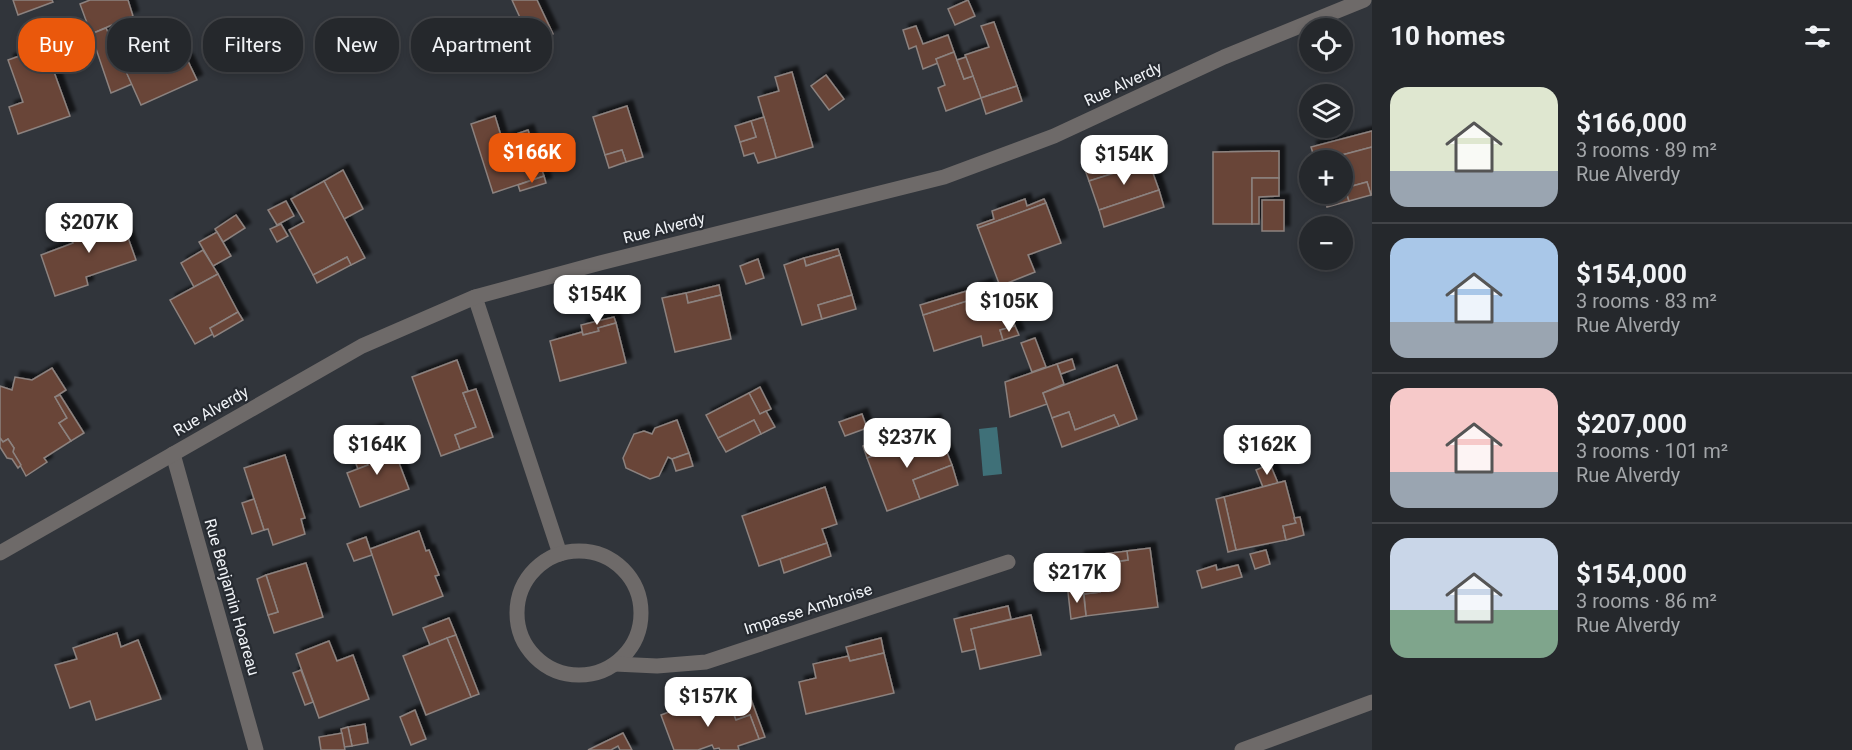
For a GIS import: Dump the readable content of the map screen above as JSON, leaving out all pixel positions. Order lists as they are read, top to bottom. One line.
{"streets":{"street":["Rue Alverdy","Rue Benjamin Hoareau","Impasse Ambroise"]},"crossings":[["Rue Alverdy","Rue Benjamin Hoareau"]],"page":{"heading":"10 homes","map_buttons":["+","−"],"chip":["Buy","Rent","Filters","New","Apartment"],"list":[{"name":"$166,000","note":"3 rooms · 89 m² · Rue Alverdy"},{"name":"$154,000","note":"3 rooms · 83 m² · Rue Alverdy"},{"name":"$207,000","note":"3 rooms · 101 m² · Rue Alverdy"},{"name":"$154,000","note":"3 rooms · 86 m² · Rue Alverdy"}],"price":["$166K","$154K","$207K","$154K","$105K","$237K","$164K","$162K","$217K","$157K"]}}
